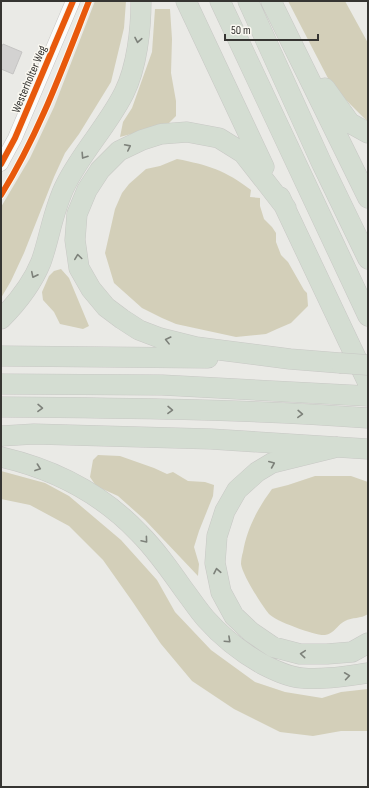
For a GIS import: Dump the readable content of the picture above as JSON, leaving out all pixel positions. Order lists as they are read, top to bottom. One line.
{"streets":{"street":["Westerholter Weg"]},"scale_bar":"50 m"}
